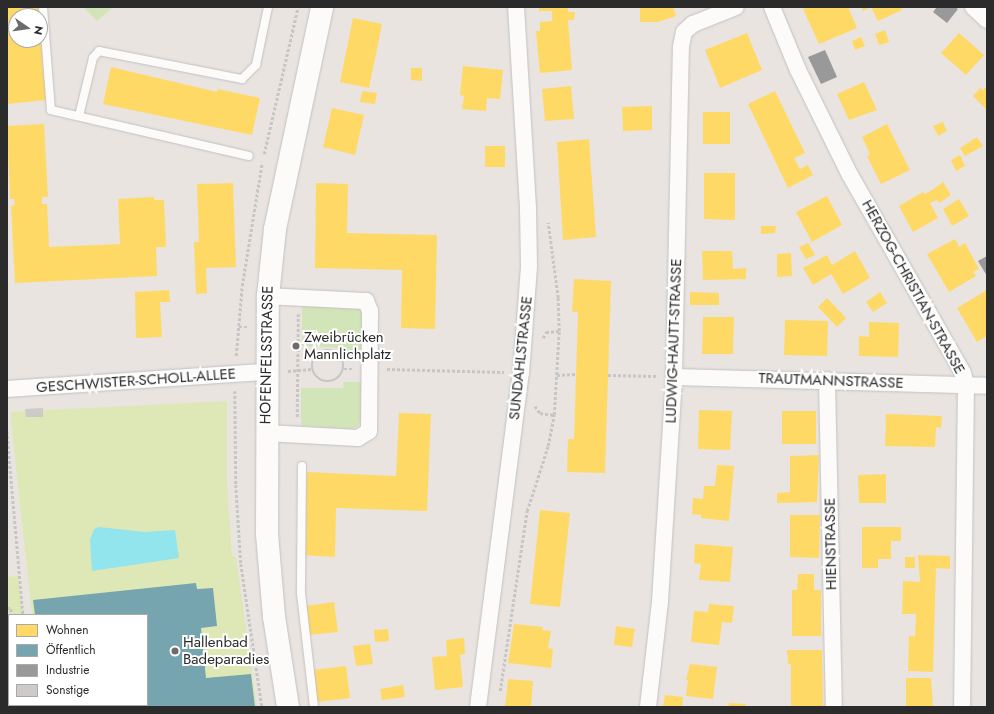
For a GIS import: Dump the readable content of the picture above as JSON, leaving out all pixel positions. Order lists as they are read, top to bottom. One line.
{"streets":{"main road":["HOFENFELSSTRASSE"],"street":["HERZOG-CHRISTIAN-STRASSE","LUDWIG-HAUTT-STRASSE","SUNDAHLSTRASSE","GESCHWISTER-SCHOLL-ALLEE","TRAUTMANNSTRASSE","HIENSTRASSE"]},"crossings":[["HERZOG-CHRISTIAN-STRASSE","TRAUTMANNSTRASSE"],["LUDWIG-HAUTT-STRASSE","TRAUTMANNSTRASSE"],["HOFENFELSSTRASSE","GESCHWISTER-SCHOLL-ALLEE"],["TRAUTMANNSTRASSE","HIENSTRASSE"]],"places":["Zweibrücken Mannlichplatz","Hallenbad Badeparadies"],"legend":["Wohnen","Öffentlich","Industrie","Sonstige"],"north":"right"}
